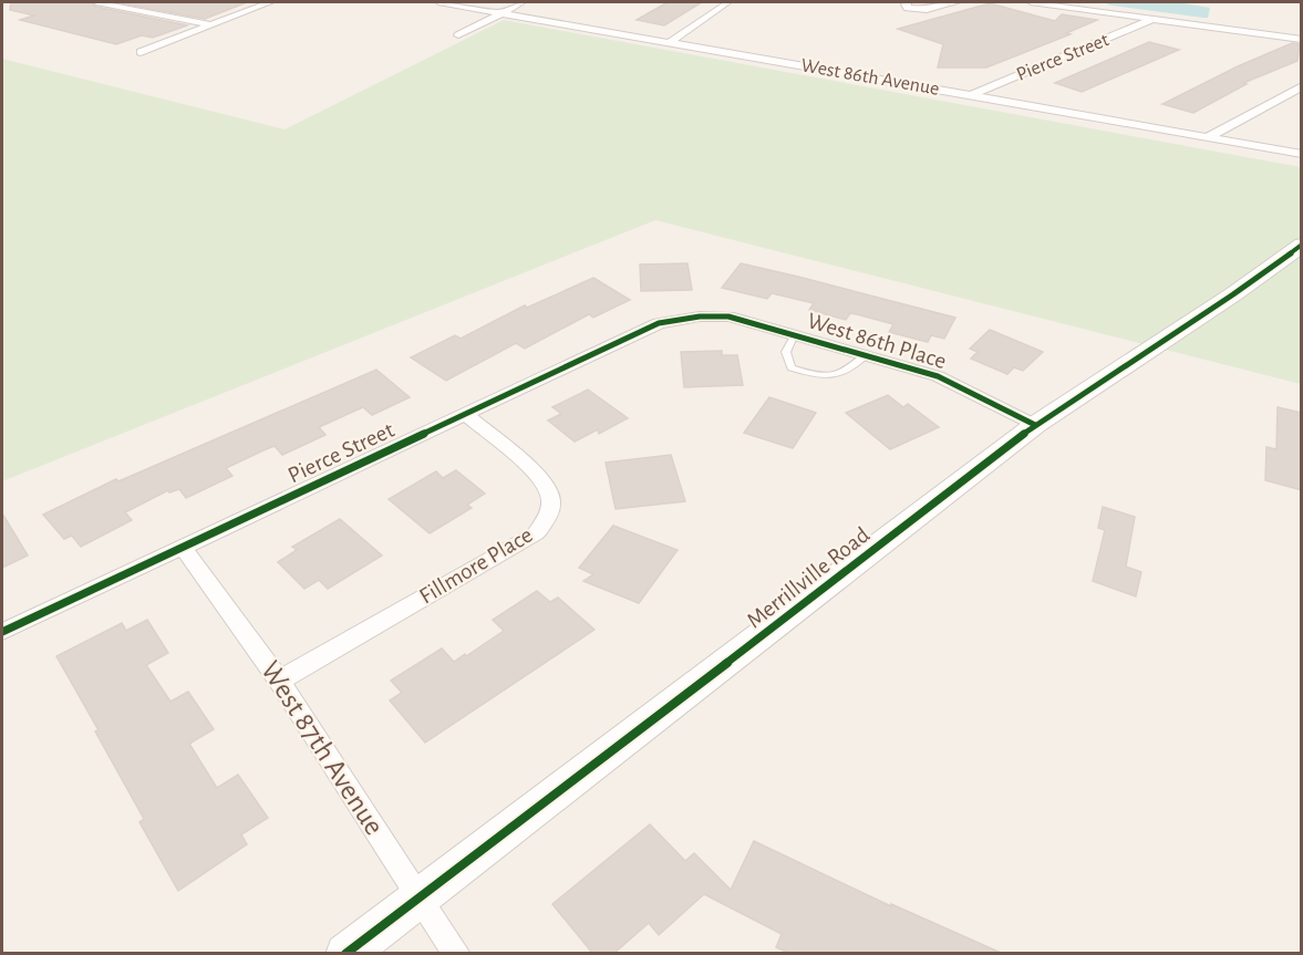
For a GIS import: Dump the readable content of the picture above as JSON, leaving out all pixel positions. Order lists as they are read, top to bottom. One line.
{"streets":{"street":["Pierce Street","West 86th Avenue","West 86th Place","Fillmore Place","Merrillville Road","West 87th Avenue"]},"crossings":[["Pierce Street","West 86th Avenue"],["Pierce Street","West 86th Place"],["Pierce Street","Fillmore Place"],["Pierce Street","West 87th Avenue"],["West 86th Place","Merrillville Road"],["Fillmore Place","West 87th Avenue"],["Merrillville Road","West 87th Avenue"]]}
